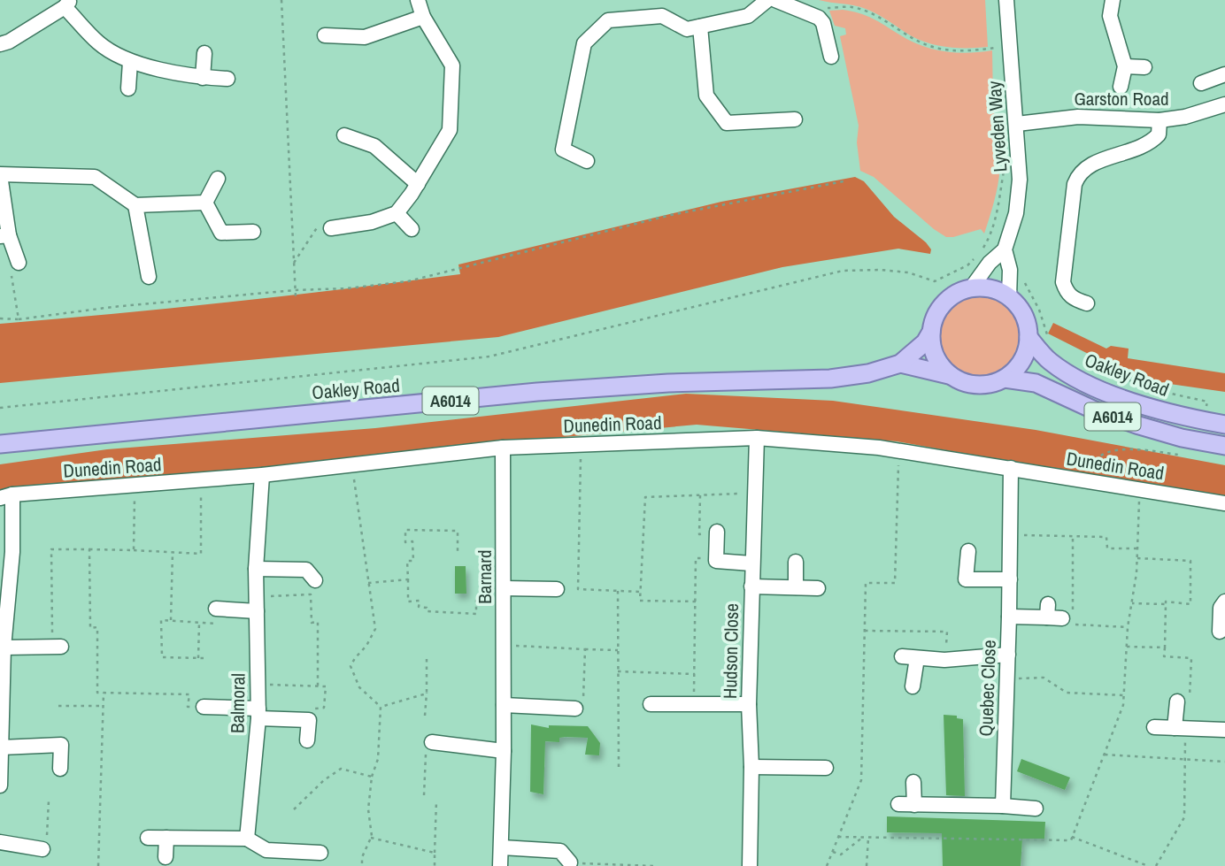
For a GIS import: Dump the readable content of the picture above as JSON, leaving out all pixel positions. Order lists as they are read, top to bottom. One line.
{"streets":{"main road":["Oakley Road","A6014"],"street":["Garston Road","Lyveden Way","Dunedin Road","Barnard","Hudson Close","Quebec Close","Balmoral"]},"crossings":[["Garston Road","Lyveden Way"],["Lyveden Way","Oakley Road"],["Lyveden Way","A6014"],["Oakley Road","A6014"],["Dunedin Road","Barnard"],["Dunedin Road","Hudson Close"],["Dunedin Road","Quebec Close"],["Dunedin Road","Balmoral"]]}
